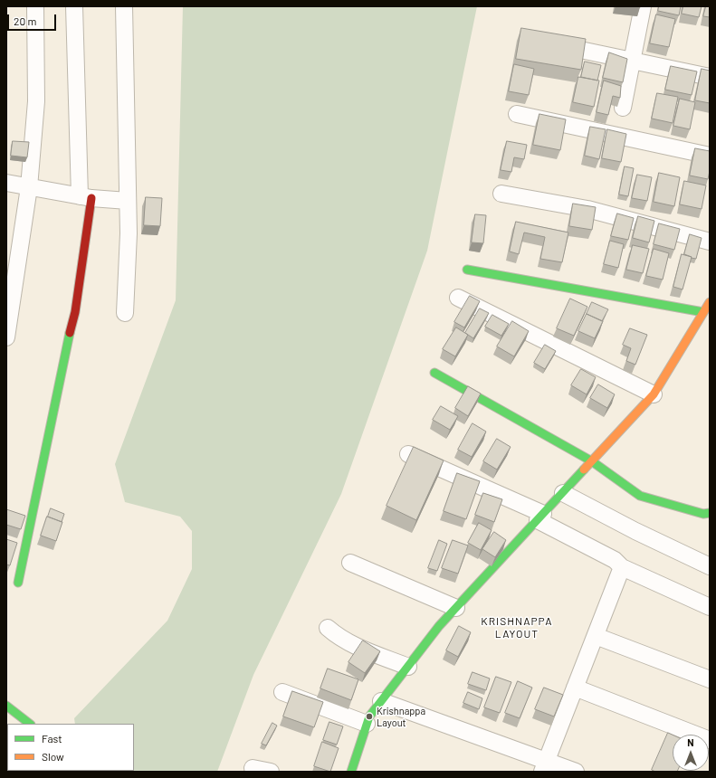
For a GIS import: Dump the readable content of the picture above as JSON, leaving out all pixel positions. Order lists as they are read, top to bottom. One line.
{"districts":["KRISHNAPPA LAYOUT"],"places":["Krishnappa Layout"],"legend":["Fast","Slow"],"scale_bar":"20 m","north":"top"}
